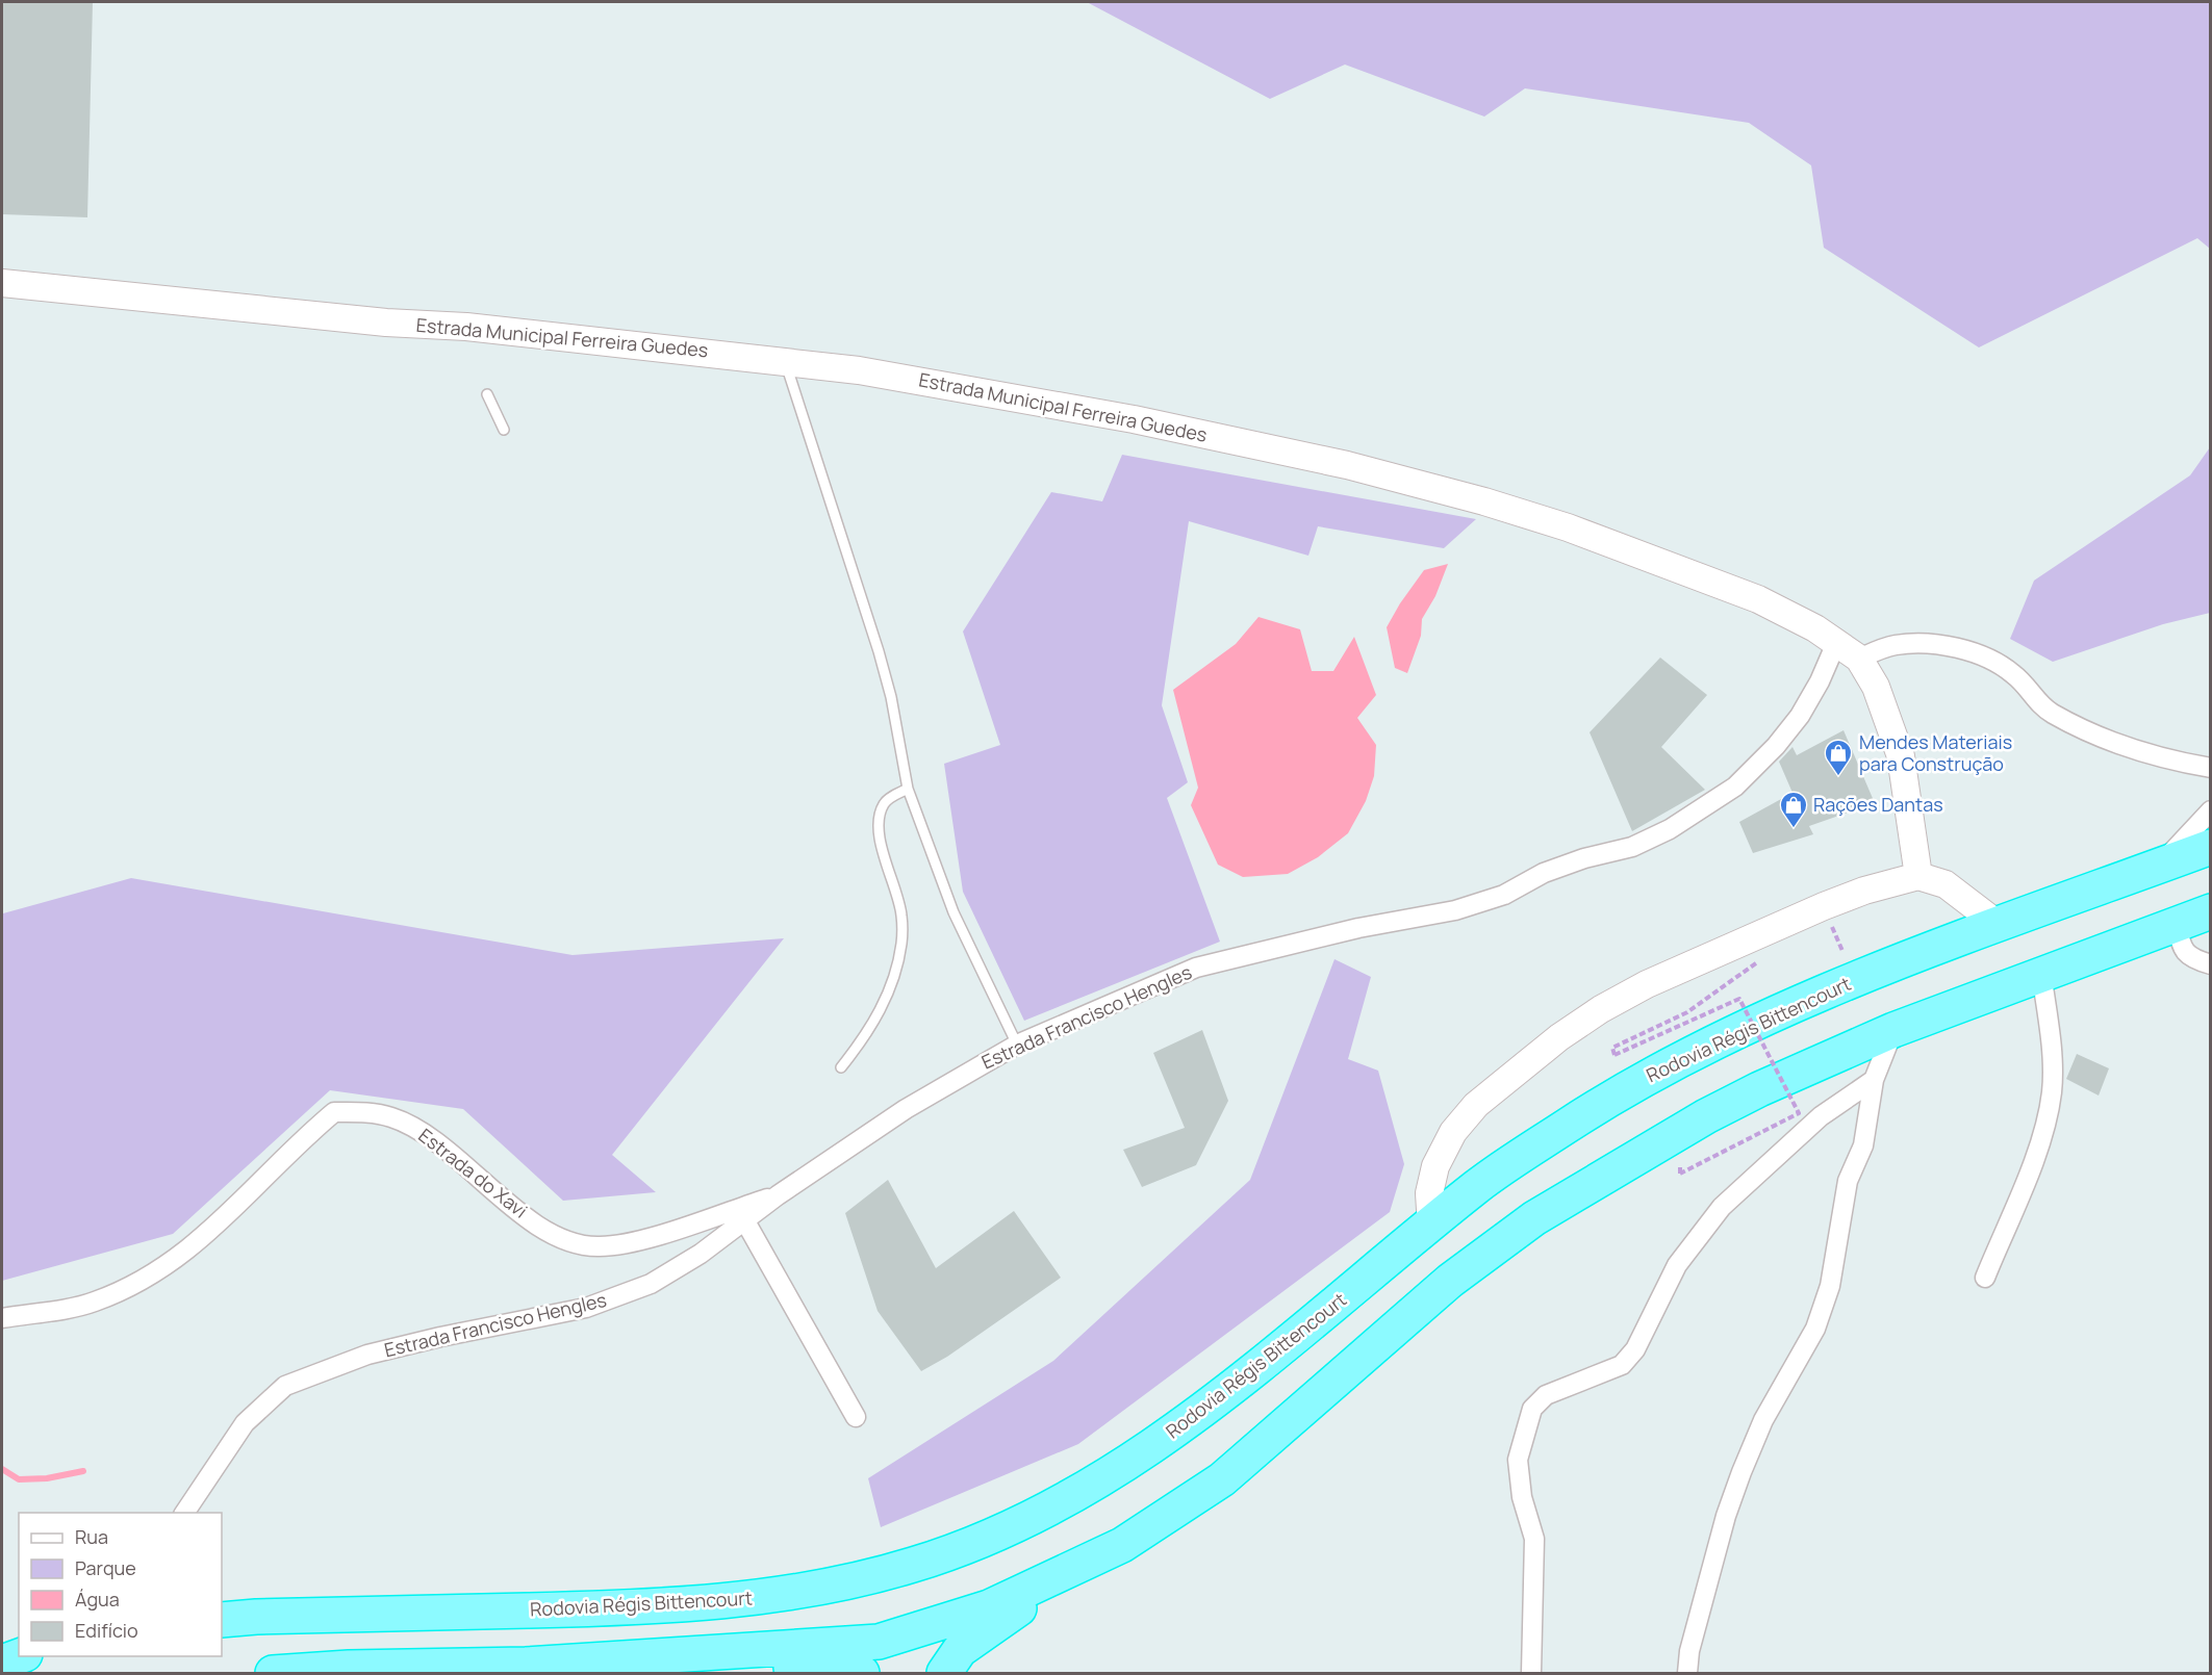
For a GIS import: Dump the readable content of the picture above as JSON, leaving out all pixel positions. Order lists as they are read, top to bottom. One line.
{"streets":{"highway":["Rodovia Régis Bittencourt"],"street":["Estrada Municipal Ferreira Guedes","Estrada Francisco Hengles","Estrada do Xavi"]},"crossings":[["Estrada Municipal Ferreira Guedes","Estrada Francisco Hengles"],["Estrada Francisco Hengles","Estrada do Xavi"]],"places":{"shop":["Mendes Materiais para Construção","Rações Dantas"]},"legend":["Rua","Parque","Água","Edifício"]}
